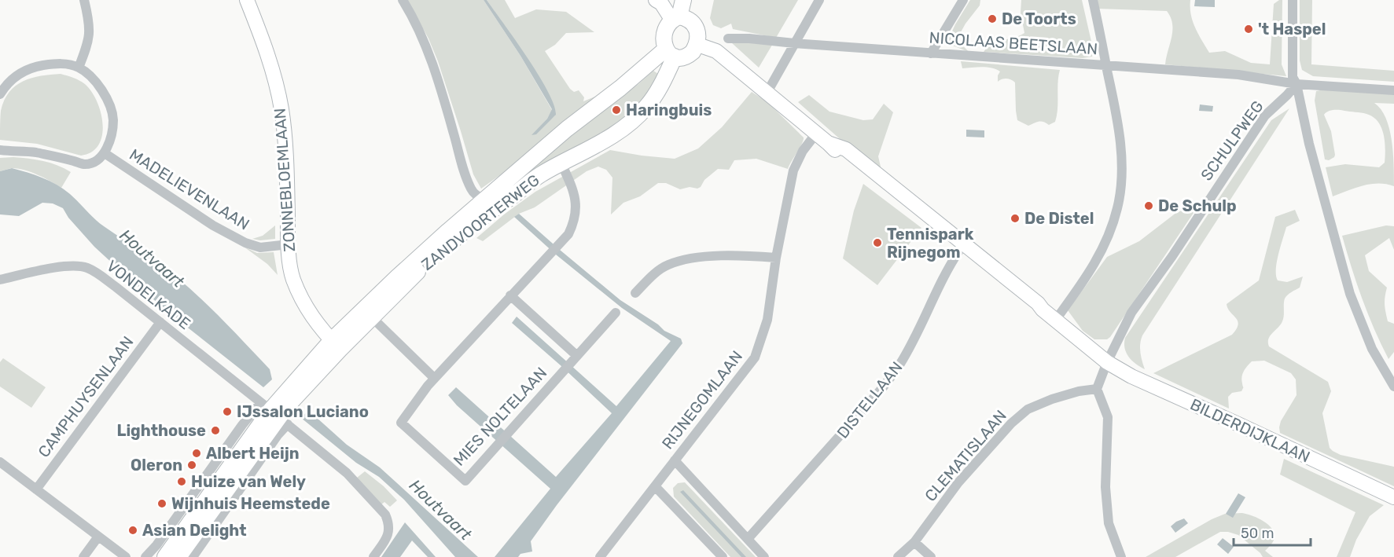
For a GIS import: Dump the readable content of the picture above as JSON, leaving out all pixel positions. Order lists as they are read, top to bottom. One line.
{"streets":{"main road":["ZANDVOORTERWEG"],"street":["NICOLAAS BEETSLAAN","SCHULPWEG","ZONNEBLOEMLAAN","MADELIEVENLAAN","VONDELKADE","CAMPHUYSENLAAN","RIJNEGOMLAAN","DISTELLAAN","MIES NOLTELAAN","BILDERDIJKLAAN","CLEMATISLAAN"]},"crossings":[["NICOLAAS BEETSLAAN","SCHULPWEG"],["SCHULPWEG","BILDERDIJKLAAN"],["ZONNEBLOEMLAAN","MADELIEVENLAAN"],["ZONNEBLOEMLAAN","ZANDVOORTERWEG"],["ZANDVOORTERWEG","VONDELKADE"],["ZANDVOORTERWEG","BILDERDIJKLAAN"],["VONDELKADE","CAMPHUYSENLAAN"],["RIJNEGOMLAAN","BILDERDIJKLAAN"],["DISTELLAAN","BILDERDIJKLAAN"]],"water":["Houtvaart"],"places":["De Toorts","'t Haspel","Haringbuis","De Schulp","De Distel","Tennispark Rijnegom","IJssalon Luciano","Lighthouse","Albert Heijn","Oleron","Huize van Wely","Wijnhuis Heemstede","Asian Delight"],"scale_bar":"50 m"}
